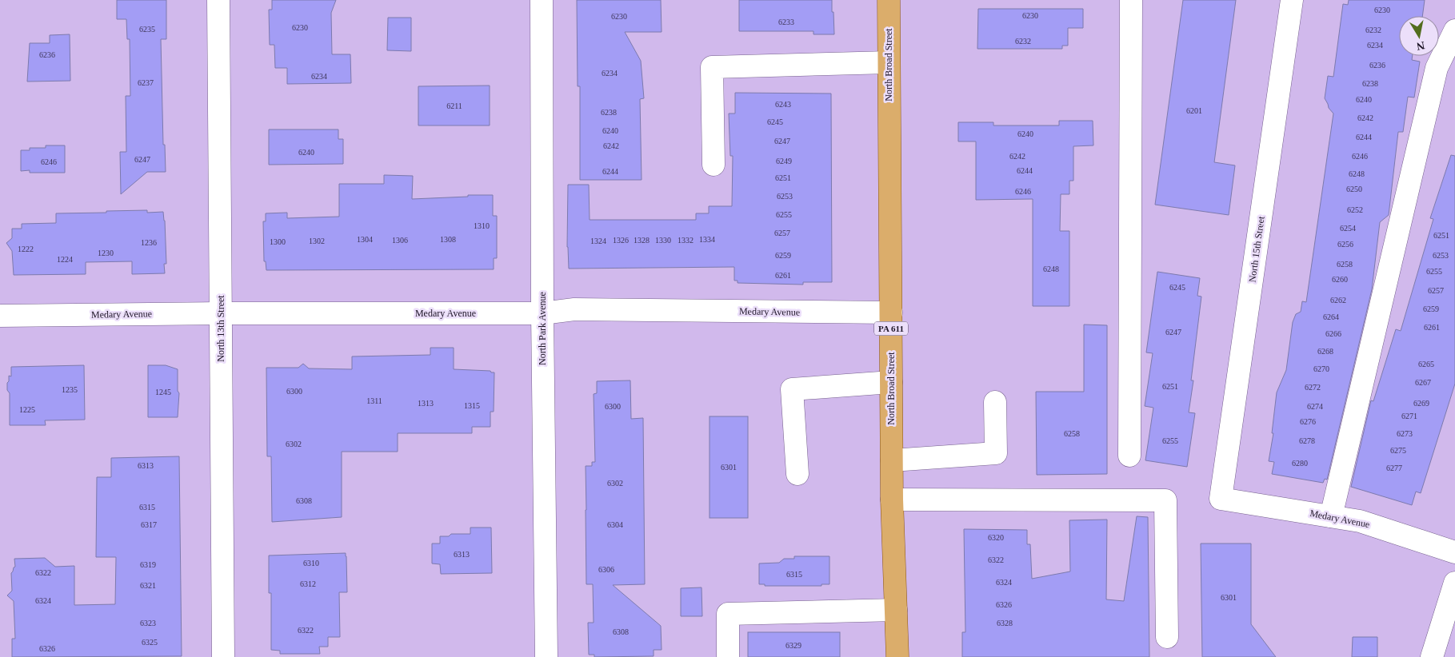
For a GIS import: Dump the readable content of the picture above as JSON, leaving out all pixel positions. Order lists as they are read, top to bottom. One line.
{"streets":{"main road":["North Broad Street","PA 611"],"street":["North 15th Street","Medary Avenue","North 13th Street","North Park Avenue"]},"crossings":[["North Broad Street","Medary Avenue"],["North 15th Street","Medary Avenue"],["Medary Avenue","North 13th Street"],["Medary Avenue","North Park Avenue"]],"house_numbers":["6230","6230","6230","6233","6230","6235","6232","6232","6234","6236","6236","6234","6234","6237","6238","6240","6243","6211","6201","6238","6242","6245","6240","6240","6244","6247","6242","6240","6242","6246","6247","6249","6246","6244","6244","6248","6251","6250","6246","6253","6252","6255","1310","6254","6257","6251","1304","1308","1334","1306","1326","1328","1330","1332","1302","1324","1300","1236","6256","1222","1230","6259","6253","1224","6258","6248","6255","6261","6260","6245","6257","6262","6259","6264","6261","6247","6266","6268","6265","6270","6267","6251","6272","1235","6300","1245","1311","1313","6269","1315","6300","6274","1225","6271","6276","6258","6273","6255","6278","6302","6275","6280","6313","6301","6277","6302","6308","6315","6317","6304","6320","6313","6322","6310","6319","6306","6322","6315","6324","6312","6321","6301","6324","6326","6323","6328","6322","6308","6325","6329","6326"],"north":"bottom"}
